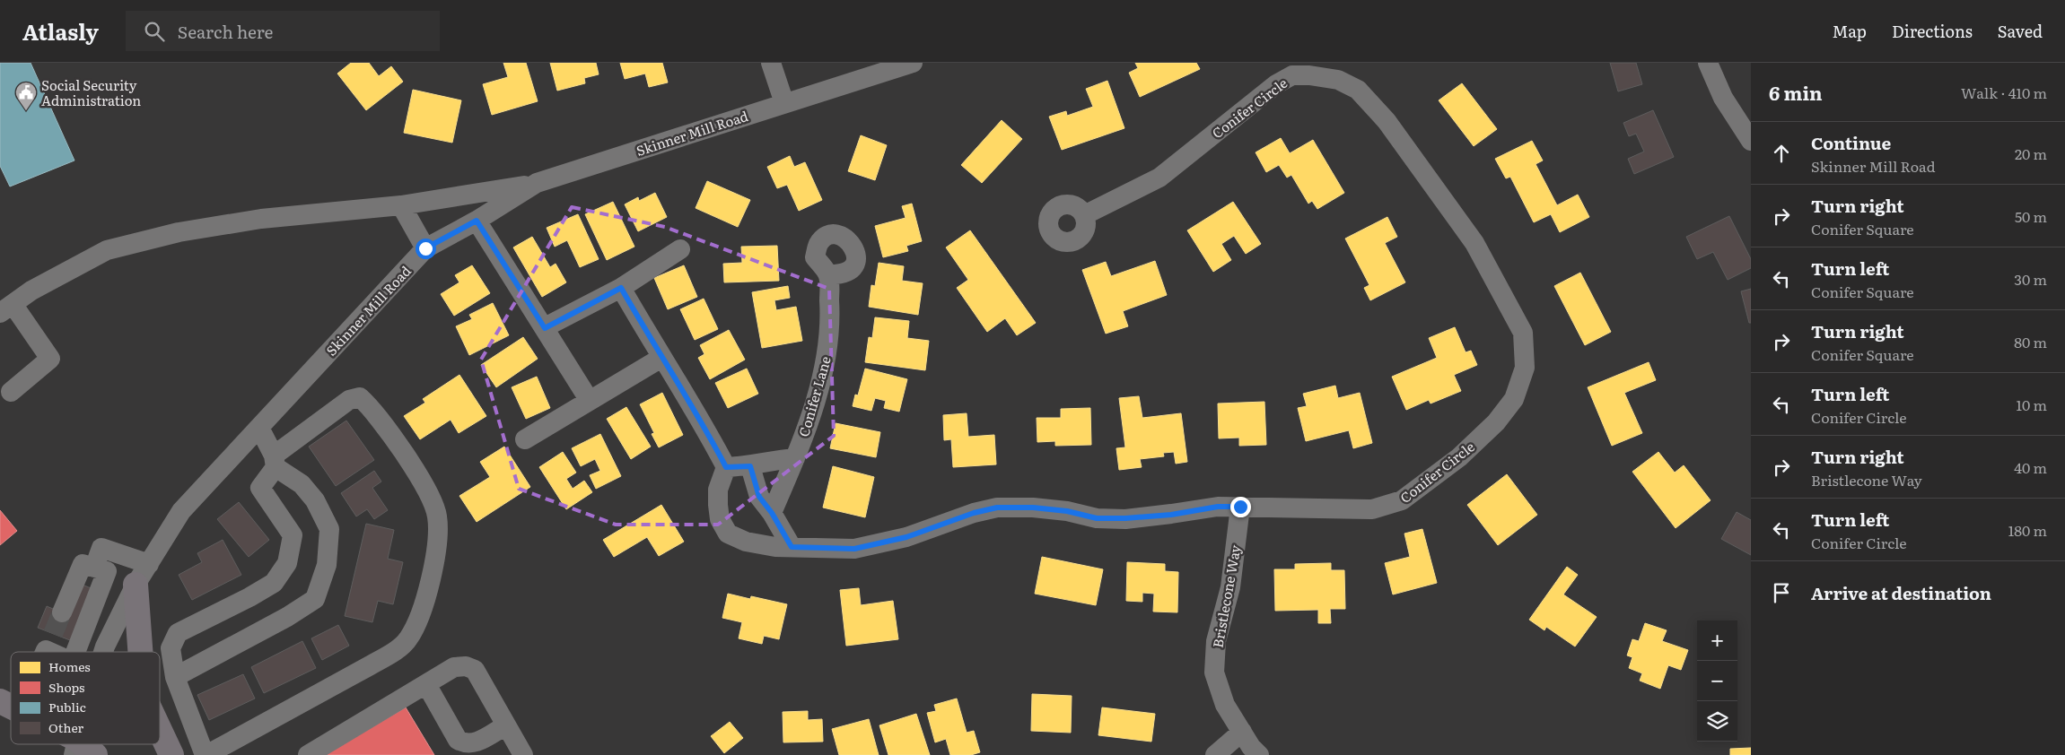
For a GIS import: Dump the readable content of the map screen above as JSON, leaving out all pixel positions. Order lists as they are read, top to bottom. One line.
{"streets":{"street":["Conifer Circle","Skinner Mill Road","Conifer Lane","Bristlecone Way"]},"crossings":[["Conifer Circle","Bristlecone Way"]],"places":{"public building":["Social Security Administration"]},"legend":["Homes","Shops","Public","Other"],"page":{"header":"Atlasly","search":"Search here","nav":["Map","Directions","Saved"],"heading":["6 min","Walk · 410 m"],"list":[["Continue","Skinner Mill Road","20 m"],["Turn right","Conifer Square","50 m"],["Turn left","Conifer Square","30 m"],["Turn right","Conifer Square","80 m"],["Turn left","Conifer Circle","10 m"],["Turn right","Bristlecone Way","40 m"],["Turn left","Conifer Circle","180 m"],"Arrive at destination"],"map_buttons":["+","−"]}}
